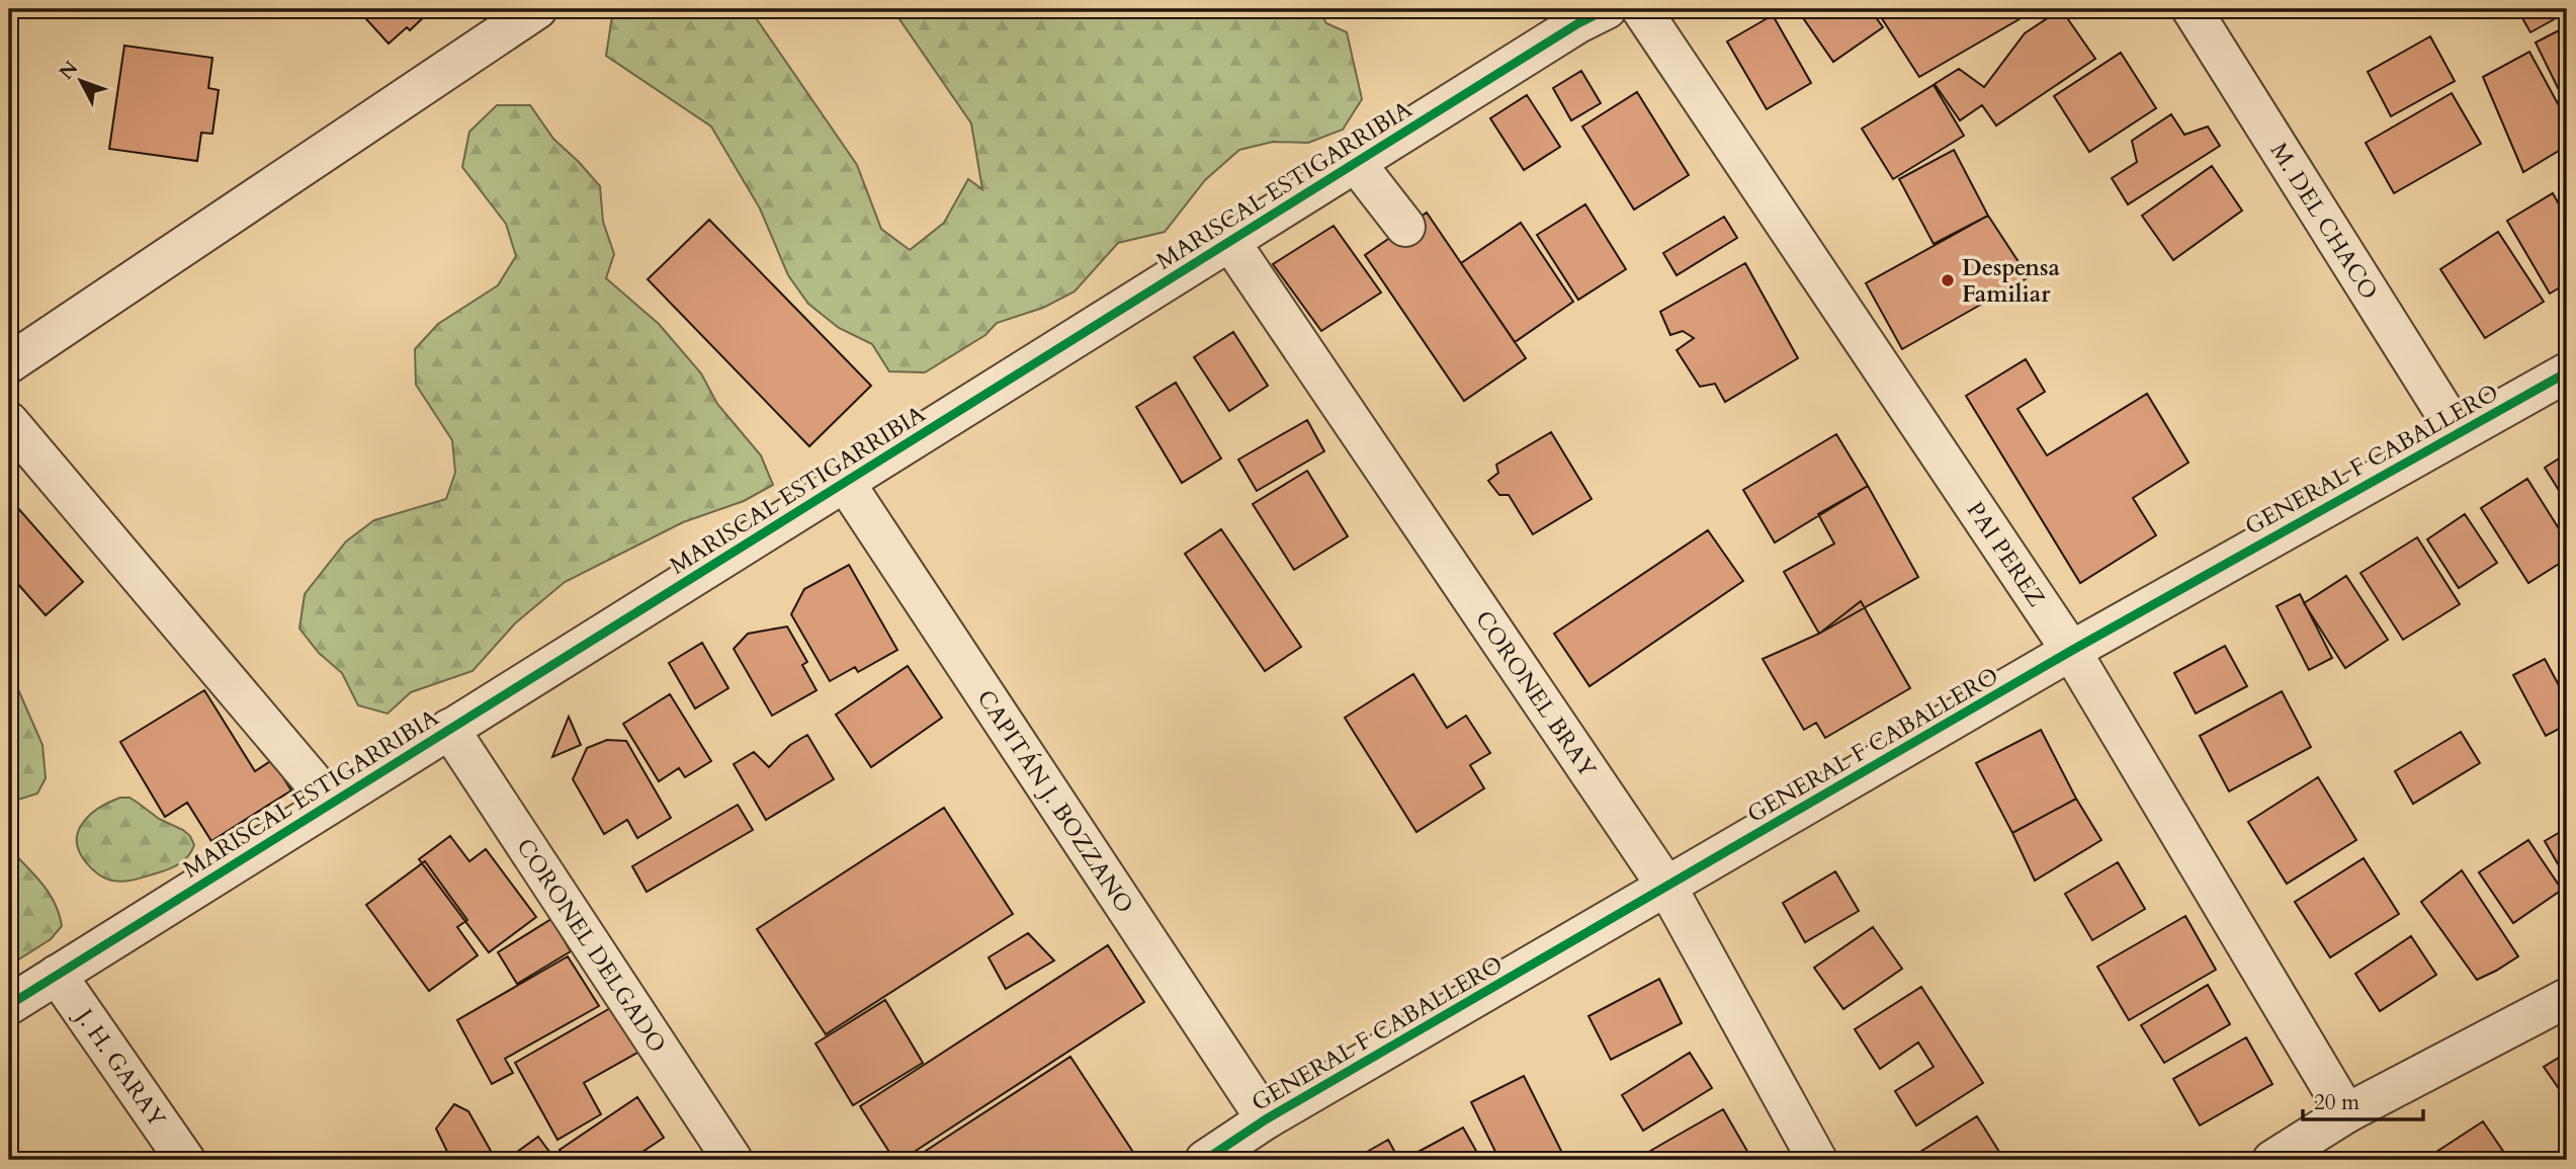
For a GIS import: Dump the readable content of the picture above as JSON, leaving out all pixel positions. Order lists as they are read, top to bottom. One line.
{"streets":{"street":["MARISCAL ESTIGARRIBIA","M. DEL CHACO","GENERAL F CABALLERO","PAI PEREZ","CORONEL BRAY","CAPITÁN J. BOZZANO","CORONEL DELGADO","J. H. GARAY"]},"crossings":[["MARISCAL ESTIGARRIBIA","CORONEL BRAY"],["MARISCAL ESTIGARRIBIA","CAPITÁN J. BOZZANO"],["MARISCAL ESTIGARRIBIA","CORONEL DELGADO"],["MARISCAL ESTIGARRIBIA","J. H. GARAY"],["M. DEL CHACO","GENERAL F CABALLERO"],["GENERAL F CABALLERO","PAI PEREZ"],["GENERAL F CABALLERO","CORONEL BRAY"],["GENERAL F CABALLERO","CAPITÁN J. BOZZANO"]],"places":["Despensa Familiar"],"scale_bar":"20 m","north":"top left"}
